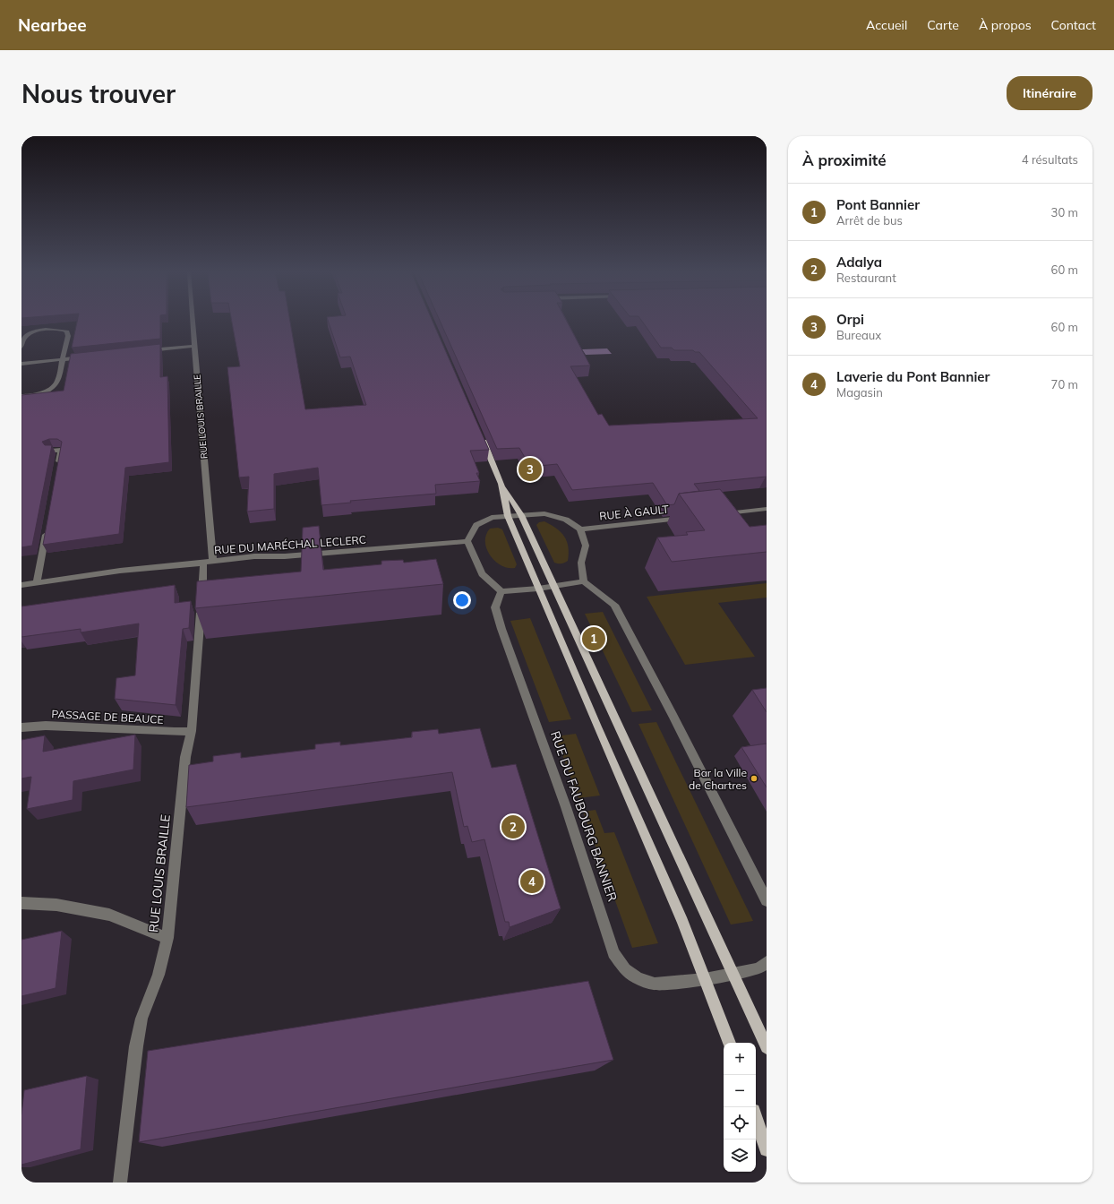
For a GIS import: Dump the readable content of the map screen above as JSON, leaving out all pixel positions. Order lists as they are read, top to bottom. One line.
{"streets":{"street":["RUE LOUIS BRAILLE","RUE À GAULT","RUE DU MARÉCHAL LECLERC","PASSAGE DE BEAUCE","RUE DU FAUBOURG BANNIER"]},"crossings":[["RUE LOUIS BRAILLE","RUE DU MARÉCHAL LECLERC"],["RUE LOUIS BRAILLE","PASSAGE DE BEAUCE"]],"places":["Bar la Ville de Chartres"],"page":{"header":"Nearbee","nav":["Accueil","Carte","À propos","Contact"],"buttons":"Itinéraire","title":"Nous trouver","heading":["À proximité","4 résultats"],"list":[{"mark":"1","name":"Pont Bannier","note":"Arrêt de bus","value":"30 m"},{"mark":"2","name":"Adalya","note":"Restaurant","value":"60 m"},{"mark":"3","name":"Orpi","note":"Bureaux","value":"60 m"},{"mark":"4","name":"Laverie du Pont Bannier","note":"Magasin","value":"70 m"}],"pins":["3","1","2","4"],"map_buttons":["+","−"]}}
